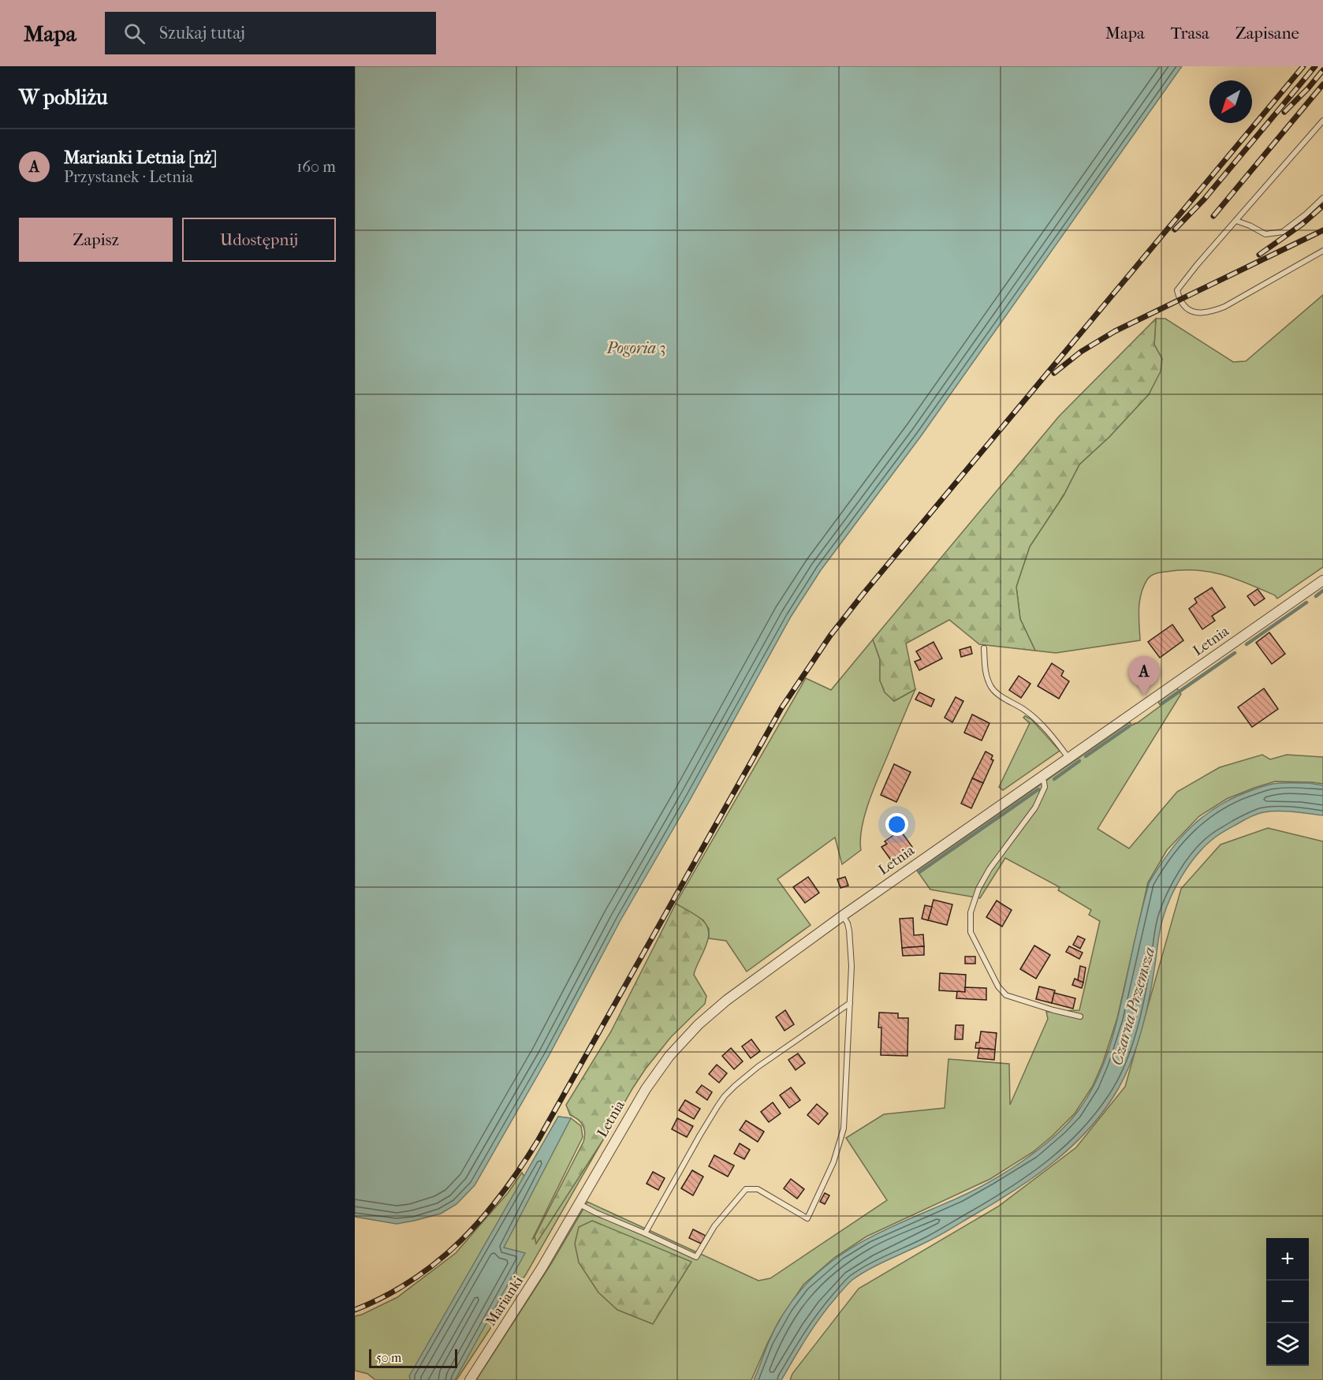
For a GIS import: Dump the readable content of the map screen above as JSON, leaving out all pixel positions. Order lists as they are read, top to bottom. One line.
{"streets":{"street":["Letnia","Marianki"]},"crossings":[["Letnia","Marianki"]],"water":["Pogoria 3","Czarna Przemsza"],"scale_bar":"50 m","north":"bottom left","page":{"header":"Mapa","search":"Szukaj tutaj","nav":["Mapa","Trasa","Zapisane"],"heading":"W pobliżu","list":[{"mark":"A","name":"Marianki Letnia [nż]","note":"Przystanek · Letnia","value":"160 m"}],"buttons":["Zapisz","Udostępnij"],"pins":"A","map_buttons":["+","−"],"scale":"50 m"}}
